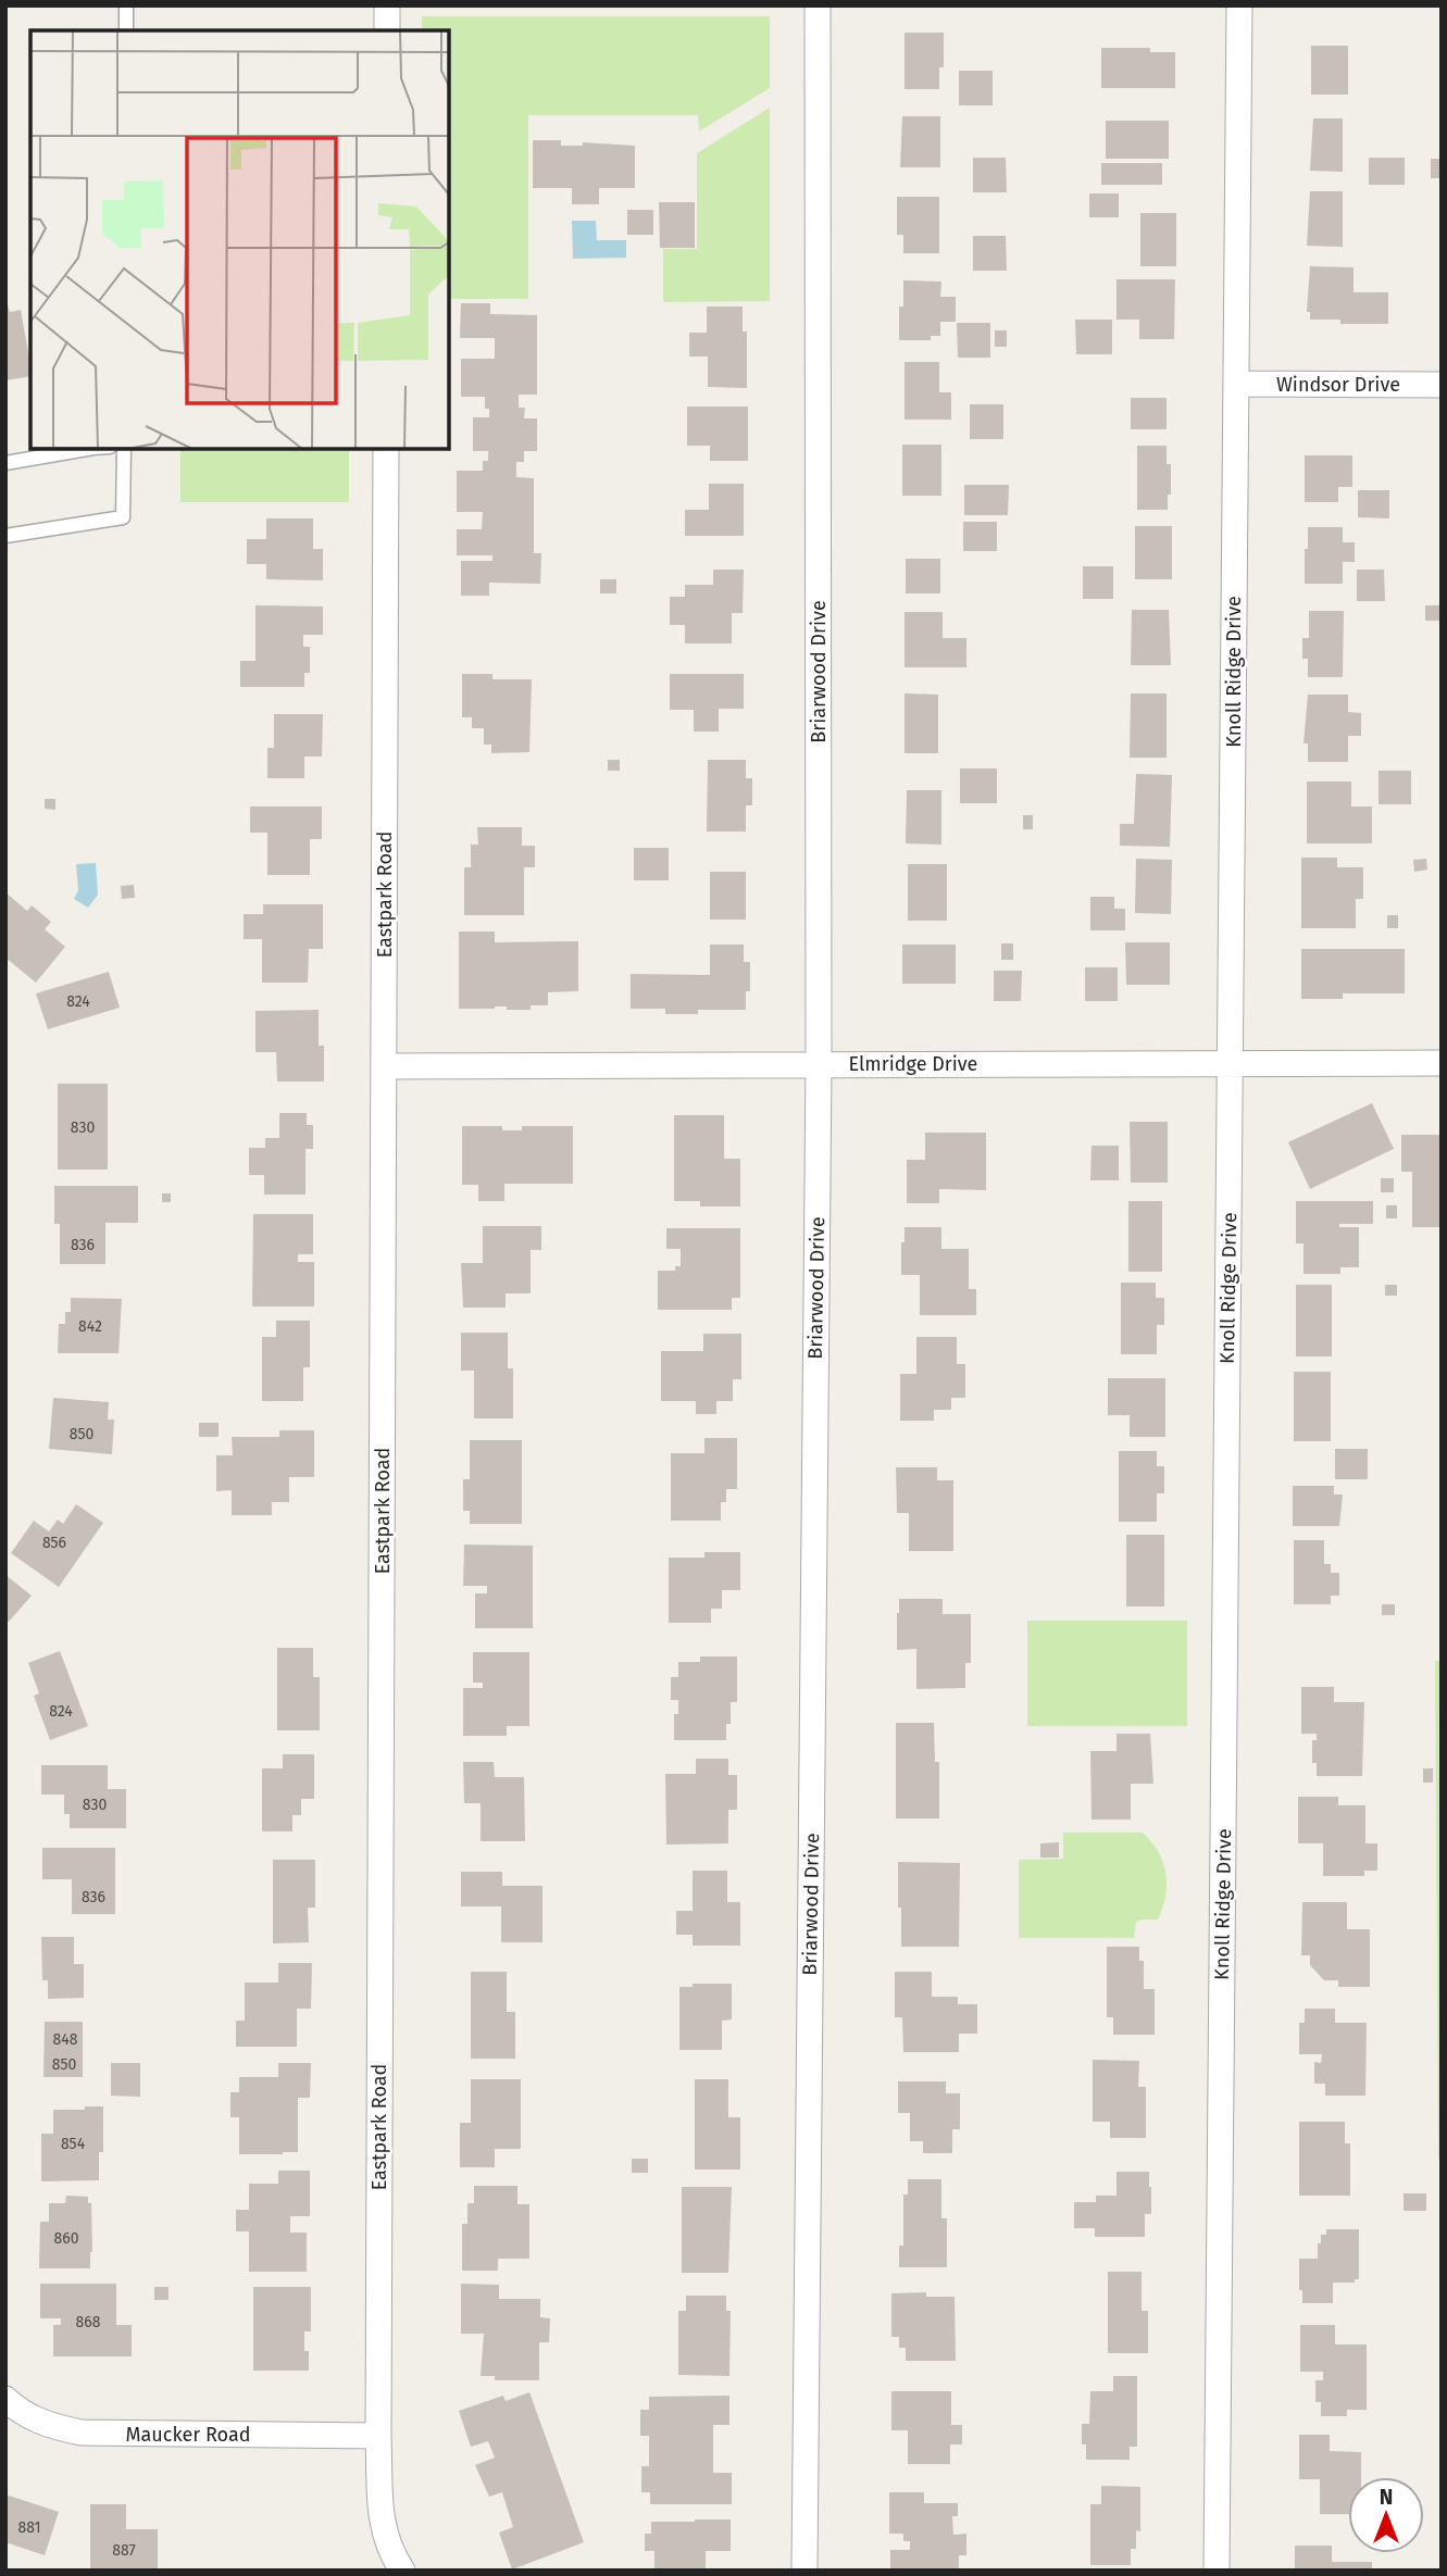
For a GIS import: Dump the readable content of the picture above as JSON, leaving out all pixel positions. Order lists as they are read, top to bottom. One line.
{"streets":{"street":["Windsor Drive","Briarwood Drive","Knoll Ridge Drive","Eastpark Road","Elmridge Drive","Maucker Road"]},"crossings":[["Windsor Drive","Knoll Ridge Drive"],["Briarwood Drive","Elmridge Drive"],["Knoll Ridge Drive","Elmridge Drive"],["Eastpark Road","Elmridge Drive"],["Eastpark Road","Maucker Road"]],"house_numbers":["824","830","836","842","850","856","824","830","836","848","850","854","860","868","881","887"],"north":"top"}
